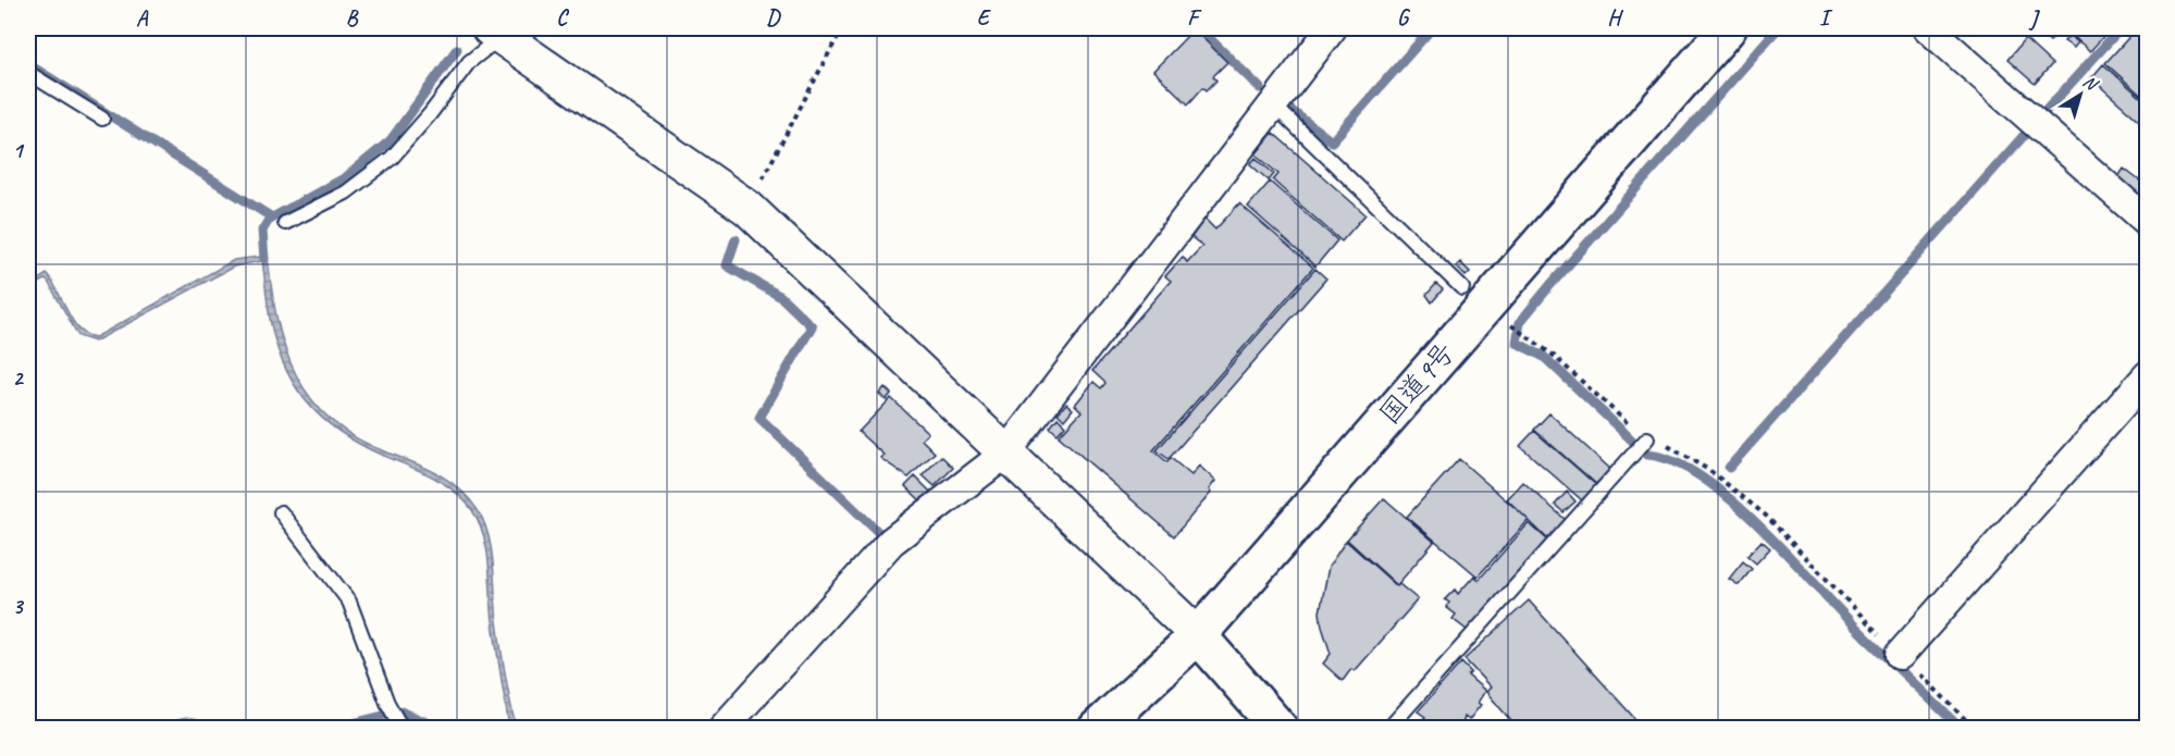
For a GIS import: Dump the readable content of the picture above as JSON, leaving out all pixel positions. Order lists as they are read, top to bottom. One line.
{"streets":{"main road":["国道9号"]},"north":"top right","grid":{"columns":["A","B","C","D","E","F","G","H","I","J"],"rows":["1","2","3"]}}
